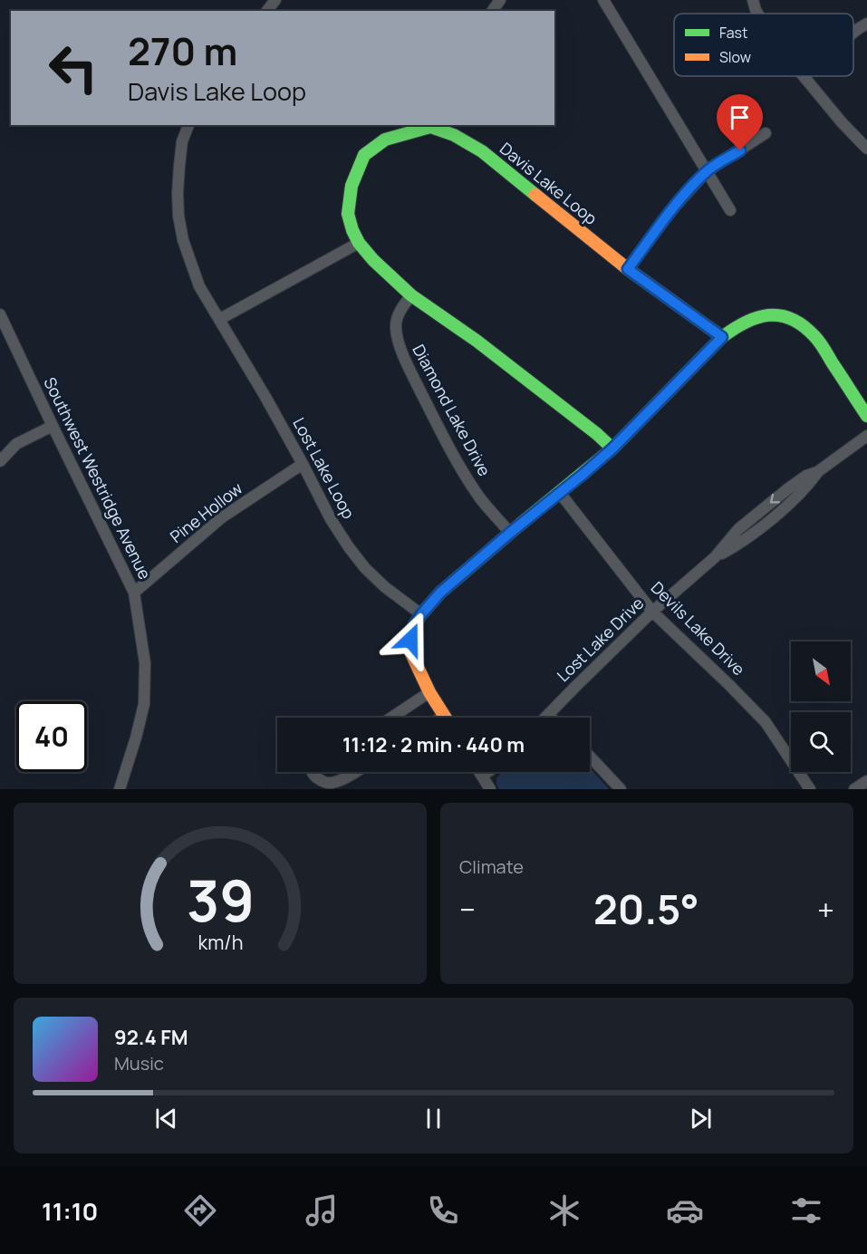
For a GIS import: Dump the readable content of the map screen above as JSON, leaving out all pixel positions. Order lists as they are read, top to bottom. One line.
{"streets":{"street":["Davis Lake Loop","Diamond Lake Drive","Lost Lake Loop","Southwest Westridge Avenue","Pine Hollow","Devils Lake Drive","Lost Lake Drive"]},"crossings":[["Davis Lake Loop","Diamond Lake Drive"],["Lost Lake Loop","Pine Hollow"],["Southwest Westridge Avenue","Pine Hollow"],["Devils Lake Drive","Lost Lake Drive"]],"legend":["Fast","Slow"],"north":"bottom right","page":{"turn":["270 m","Davis Lake Loop"],"limit":"40","trip":"11:12 · 2 min · 440 m","tile":"Climate","heat":["−","20.5°","+"],"song":["92.4 FM","Music"],"tabs":"11:10","gauge":["39","km/h"]}}
